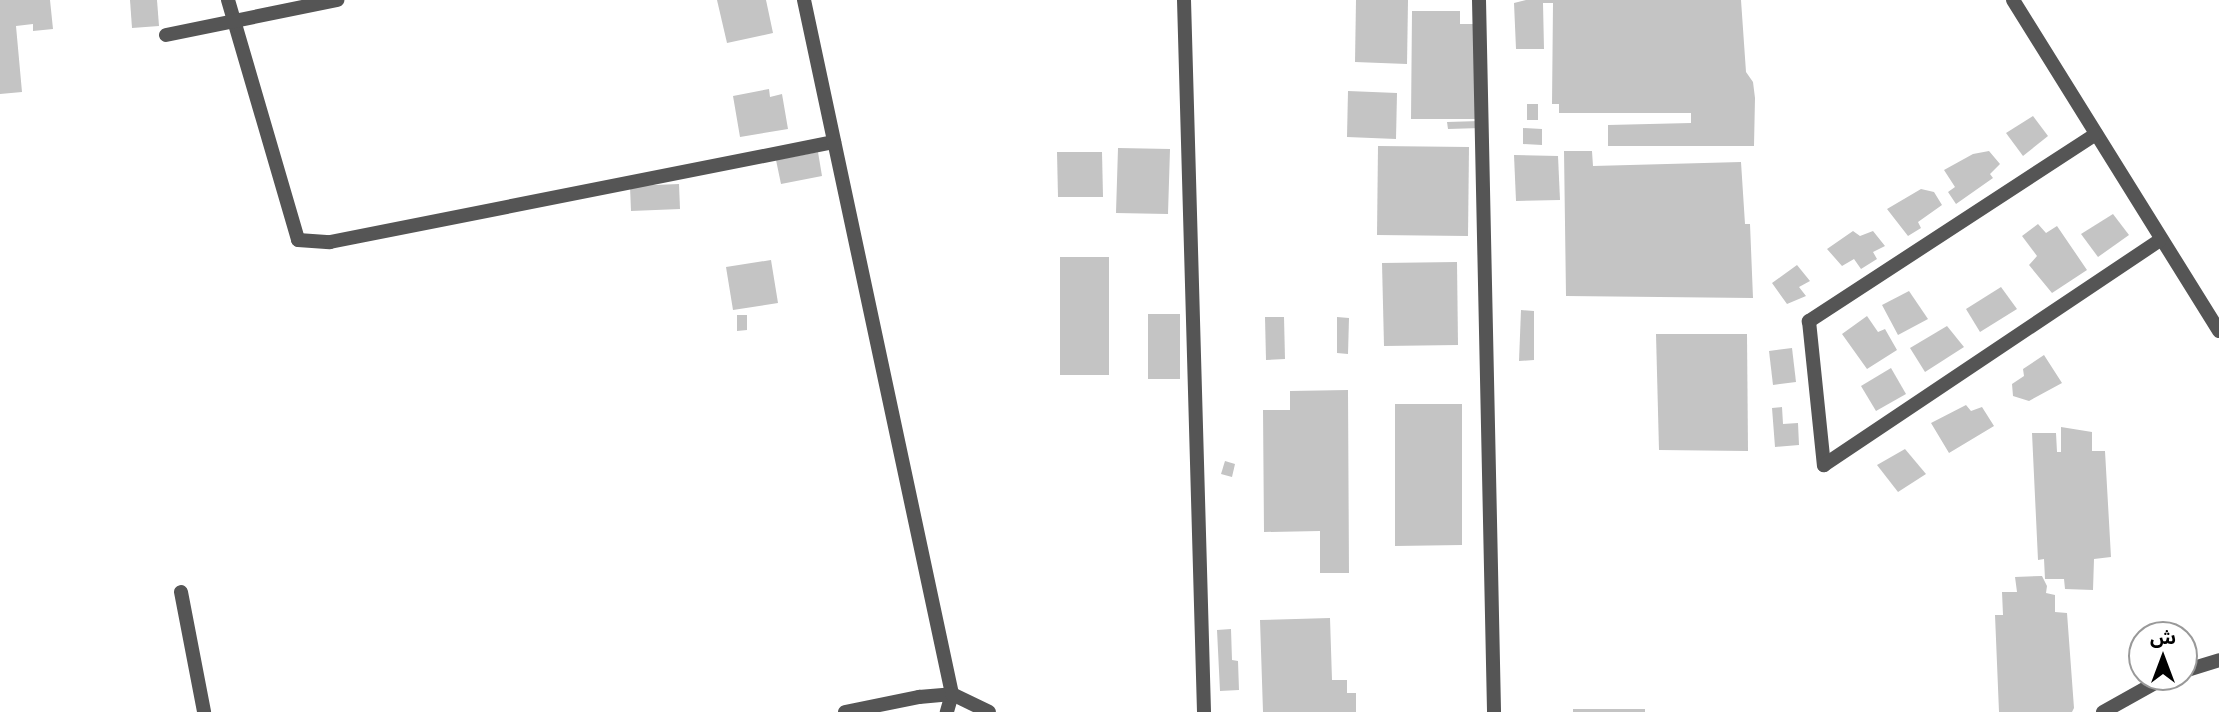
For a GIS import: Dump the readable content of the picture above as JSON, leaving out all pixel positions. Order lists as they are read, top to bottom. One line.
{"north":"top"}
